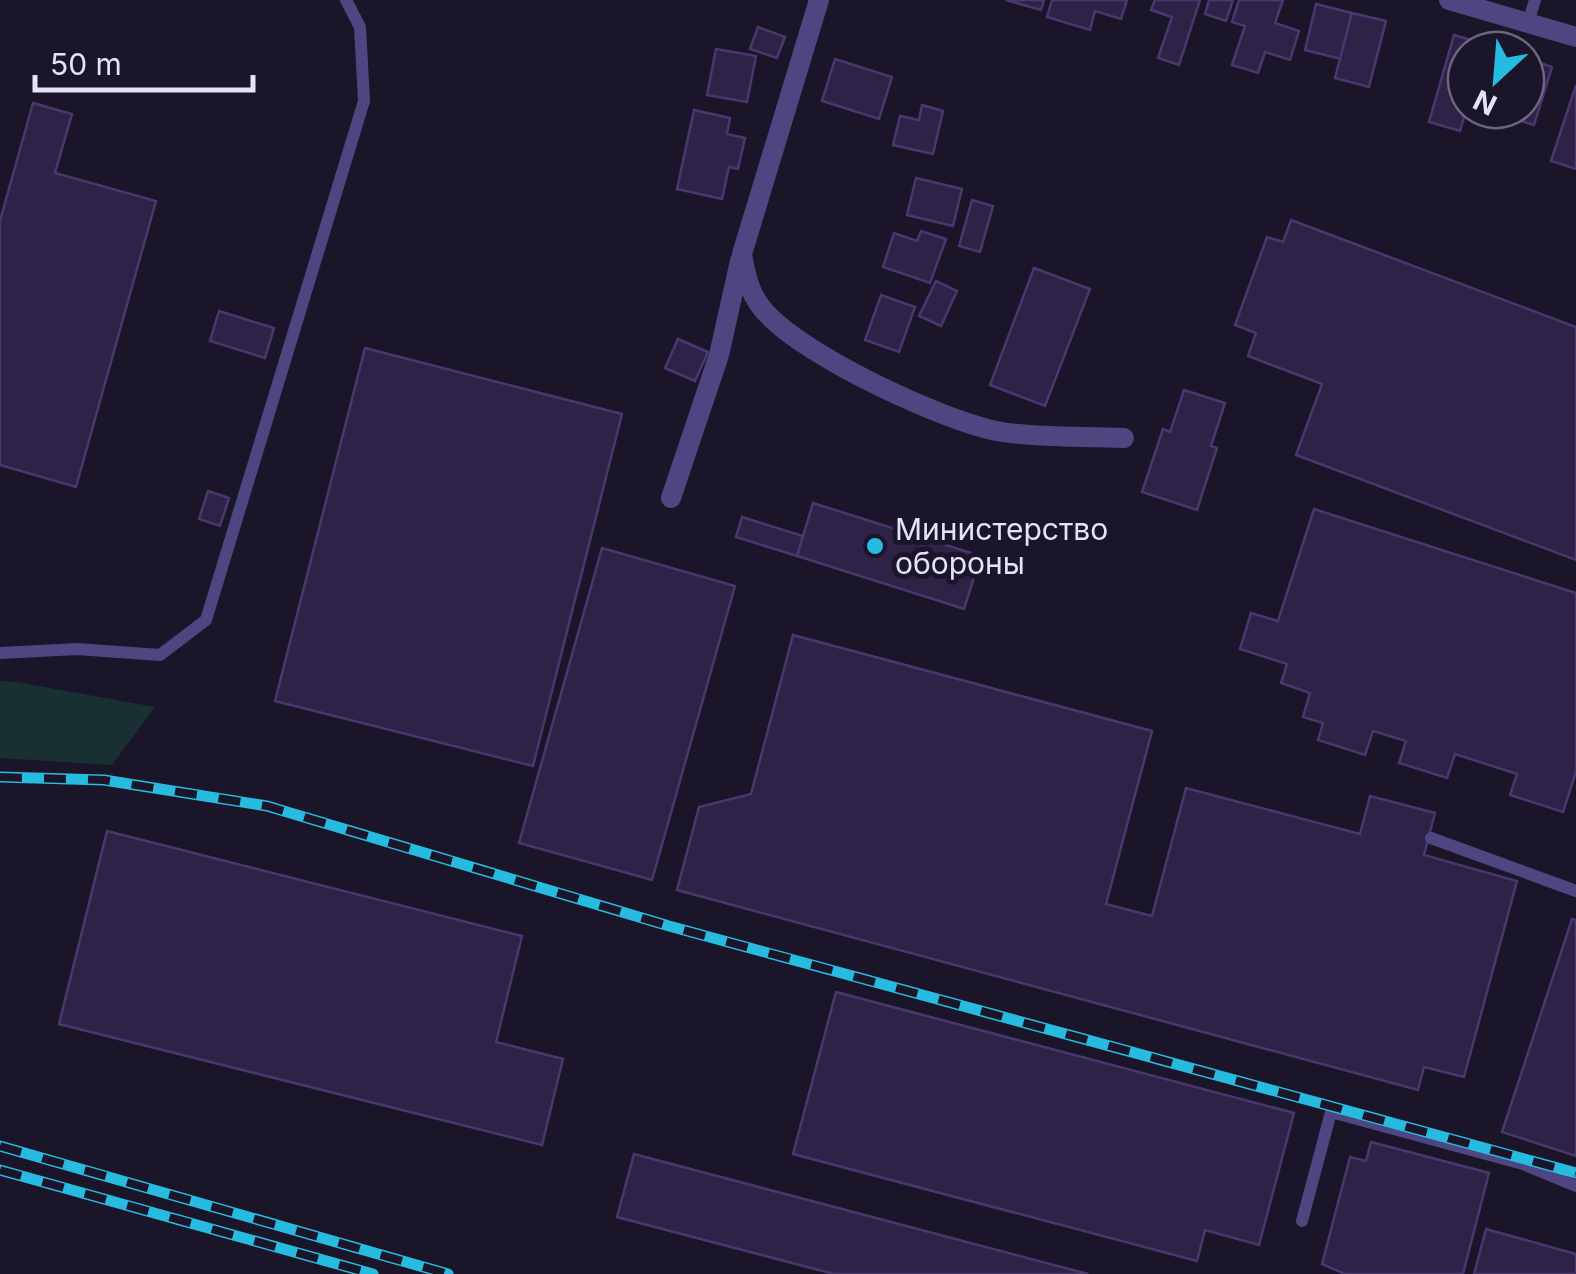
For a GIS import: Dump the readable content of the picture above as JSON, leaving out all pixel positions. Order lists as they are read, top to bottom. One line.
{"places":["Министерство обороны"],"scale_bar":"50 m","north":"bottom left"}
